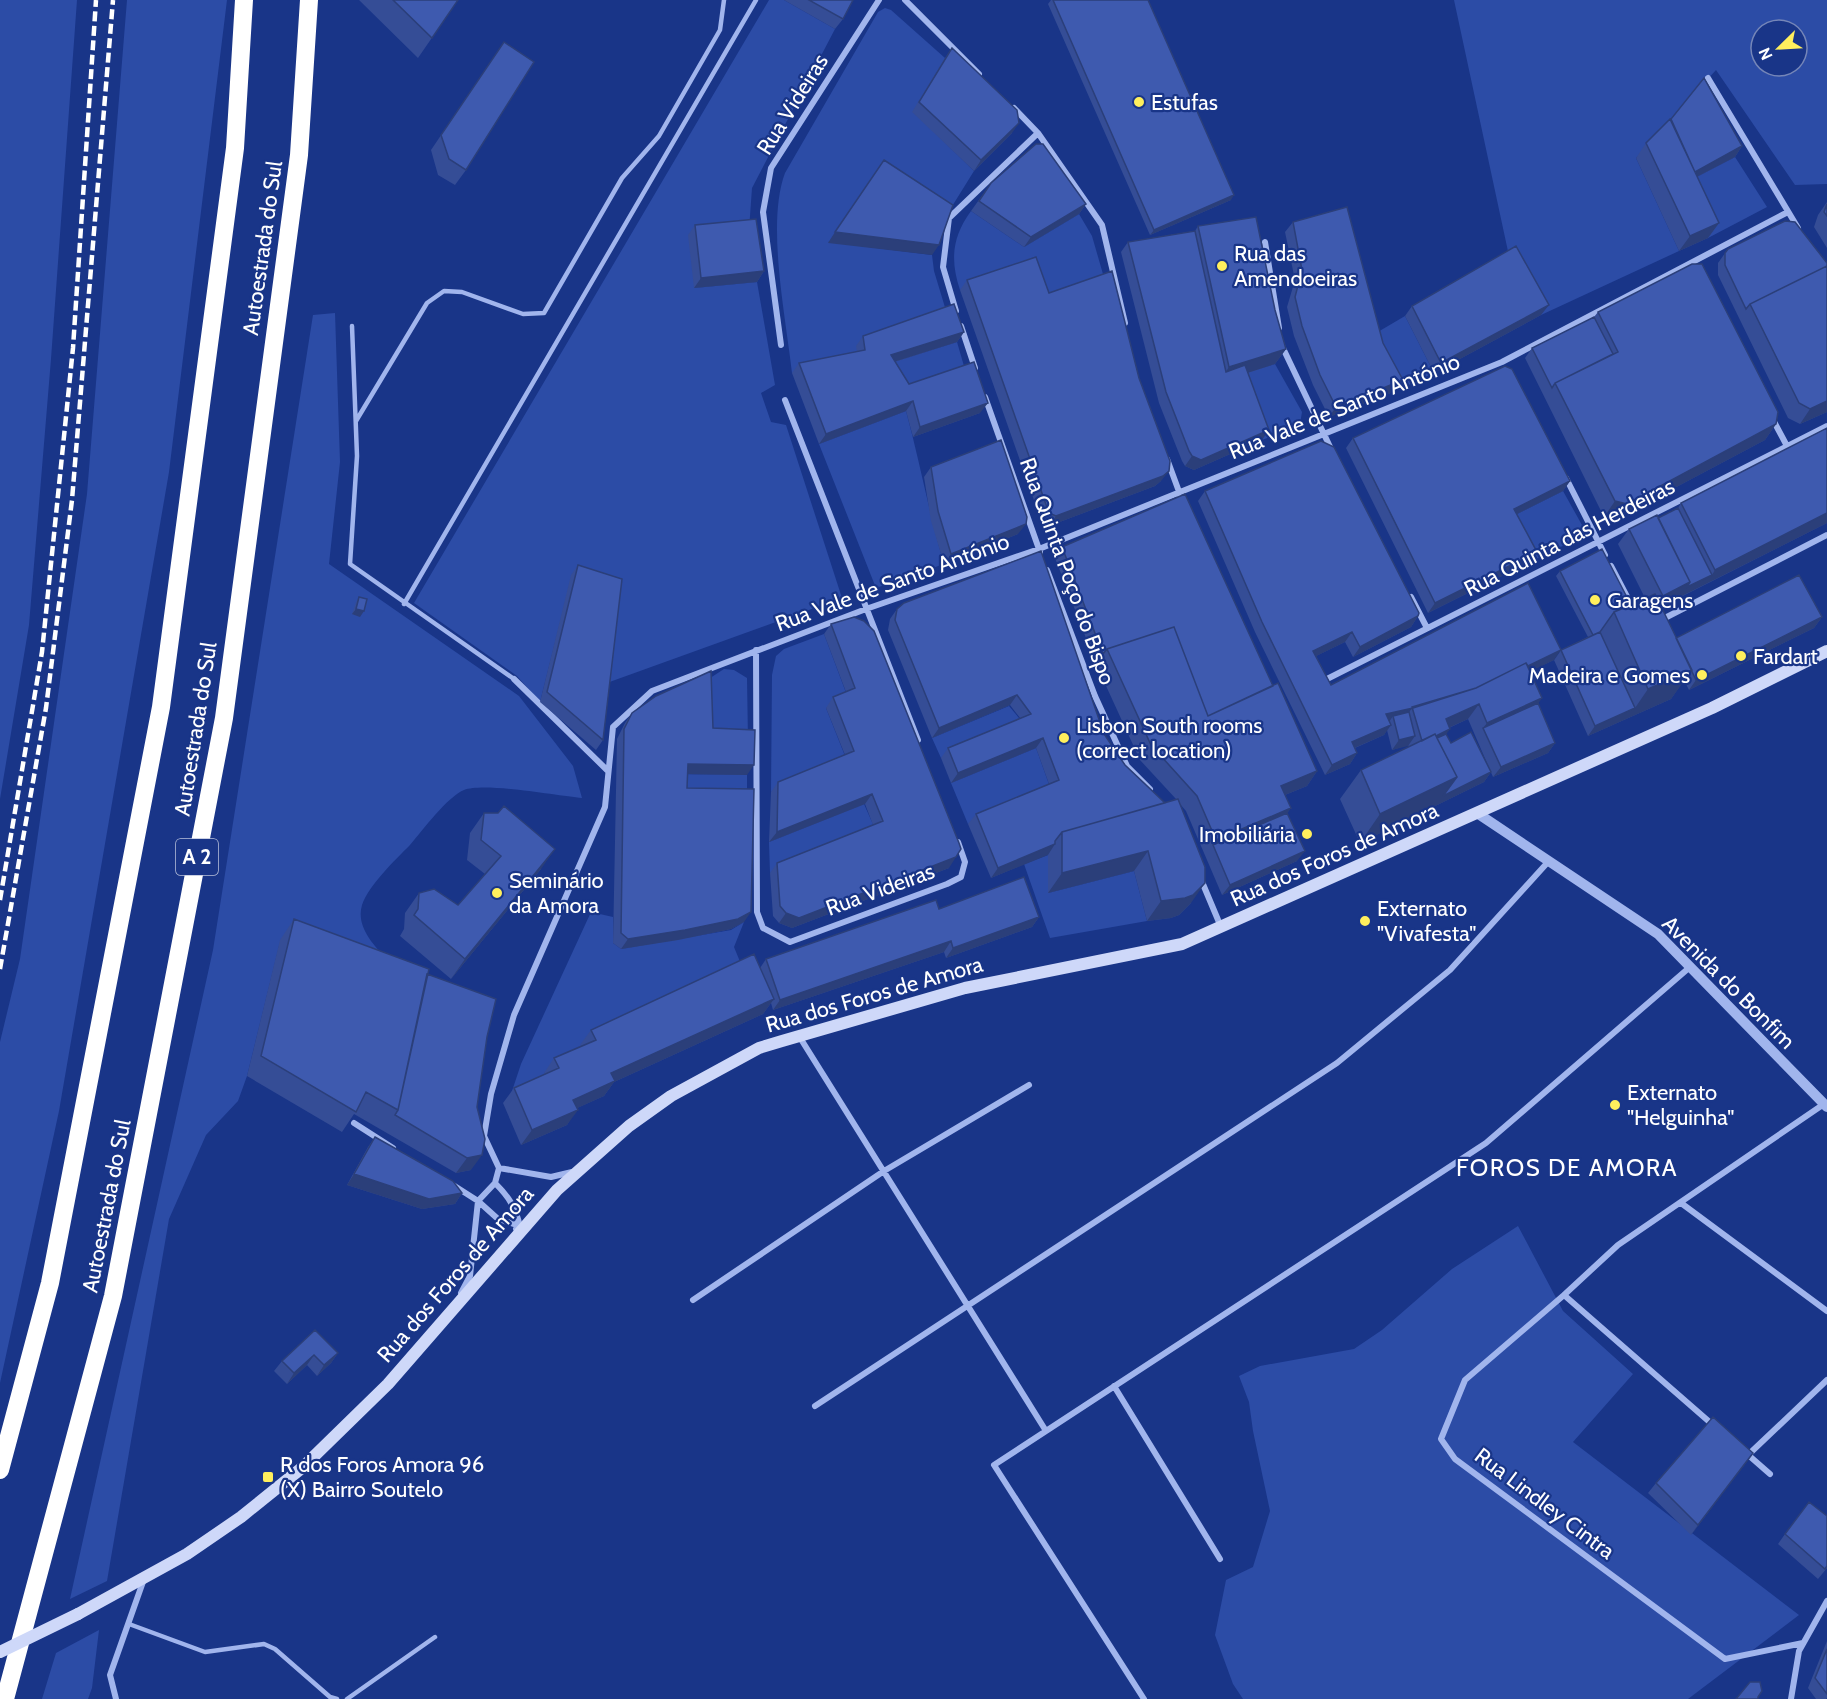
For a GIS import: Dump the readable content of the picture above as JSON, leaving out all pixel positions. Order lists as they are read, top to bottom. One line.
{"streets":{"highway":["Autoestrada do Sul","A 2"],"main road":["Rua dos Foros de Amora"],"street":["Rua Videiras","Rua Vale de Santo António","Rua Quinta das Herdeiras","Rua Quinta Poço do Bispo","Avenida do Bonfim","Rua Lindley Cintra"]},"crossings":[["Rua Videiras","Rua Vale de Santo António"],["Rua Vale de Santo António","Rua Quinta Poço do Bispo"],["Rua dos Foros de Amora","Avenida do Bonfim"]],"districts":["FOROS DE AMORA"],"places":{"other":["Estufas","Rua das Amendoeiras","Garagens","Fardart","Madeira e Gomes","Lisbon South rooms (correct location)","Imobiliária","Seminário da Amora","Externato \"Vivafesta\"","Externato \"Helguinha\""],"transit":["R dos Foros Amora 96 (X) Bairro Soutelo"]},"north":"bottom left"}
